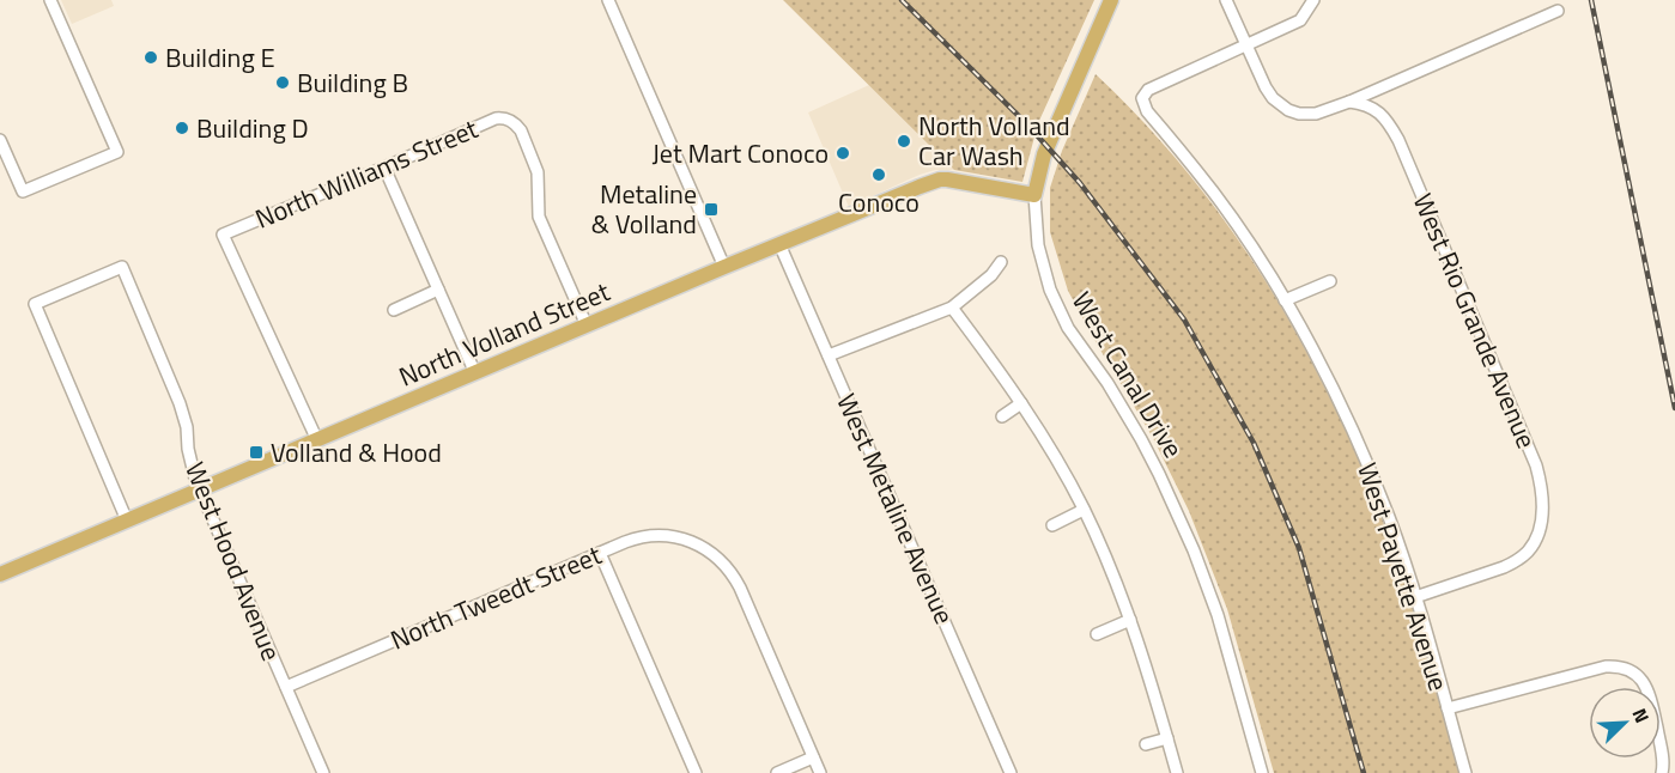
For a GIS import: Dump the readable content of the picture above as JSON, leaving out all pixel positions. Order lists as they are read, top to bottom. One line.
{"streets":{"main road":["North Volland Street","West Canal Drive"],"street":["North Williams Street","West Rio Grande Avenue","West Metaline Avenue","West Hood Avenue","West Payette Avenue","North Tweedt Street"]},"crossings":[["North Williams Street","North Volland Street"],["West Rio Grande Avenue","West Payette Avenue"],["North Volland Street","West Canal Drive"],["North Volland Street","West Metaline Avenue"],["North Volland Street","West Hood Avenue"],["West Hood Avenue","North Tweedt Street"]],"places":{"other":["Building E","Building B","Building D","North Volland Car Wash","Jet Mart Conoco","Conoco"],"transit":["Metaline & Volland","Volland & Hood"]},"north":"top right"}
